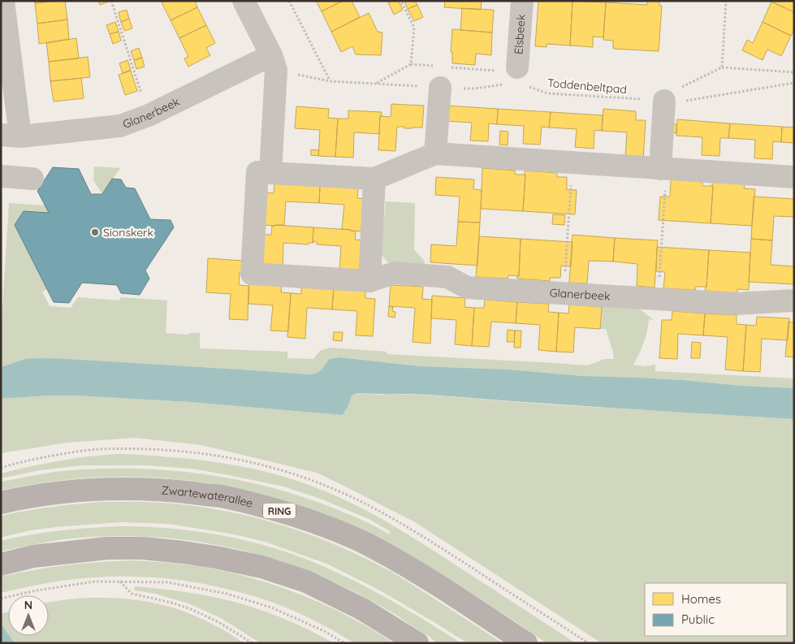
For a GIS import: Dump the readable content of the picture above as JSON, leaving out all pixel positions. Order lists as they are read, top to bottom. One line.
{"streets":{"main road":["Zwartewaterallee","RING"],"street":["Elsbeek","Glanerbeek"],"path":["Toddenbeltpad"]},"crossings":[["Elsbeek","Toddenbeltpad"],["Toddenbeltpad","Glanerbeek"]],"places":["Sionskerk"],"legend":["Homes","Public"],"north":"top"}
